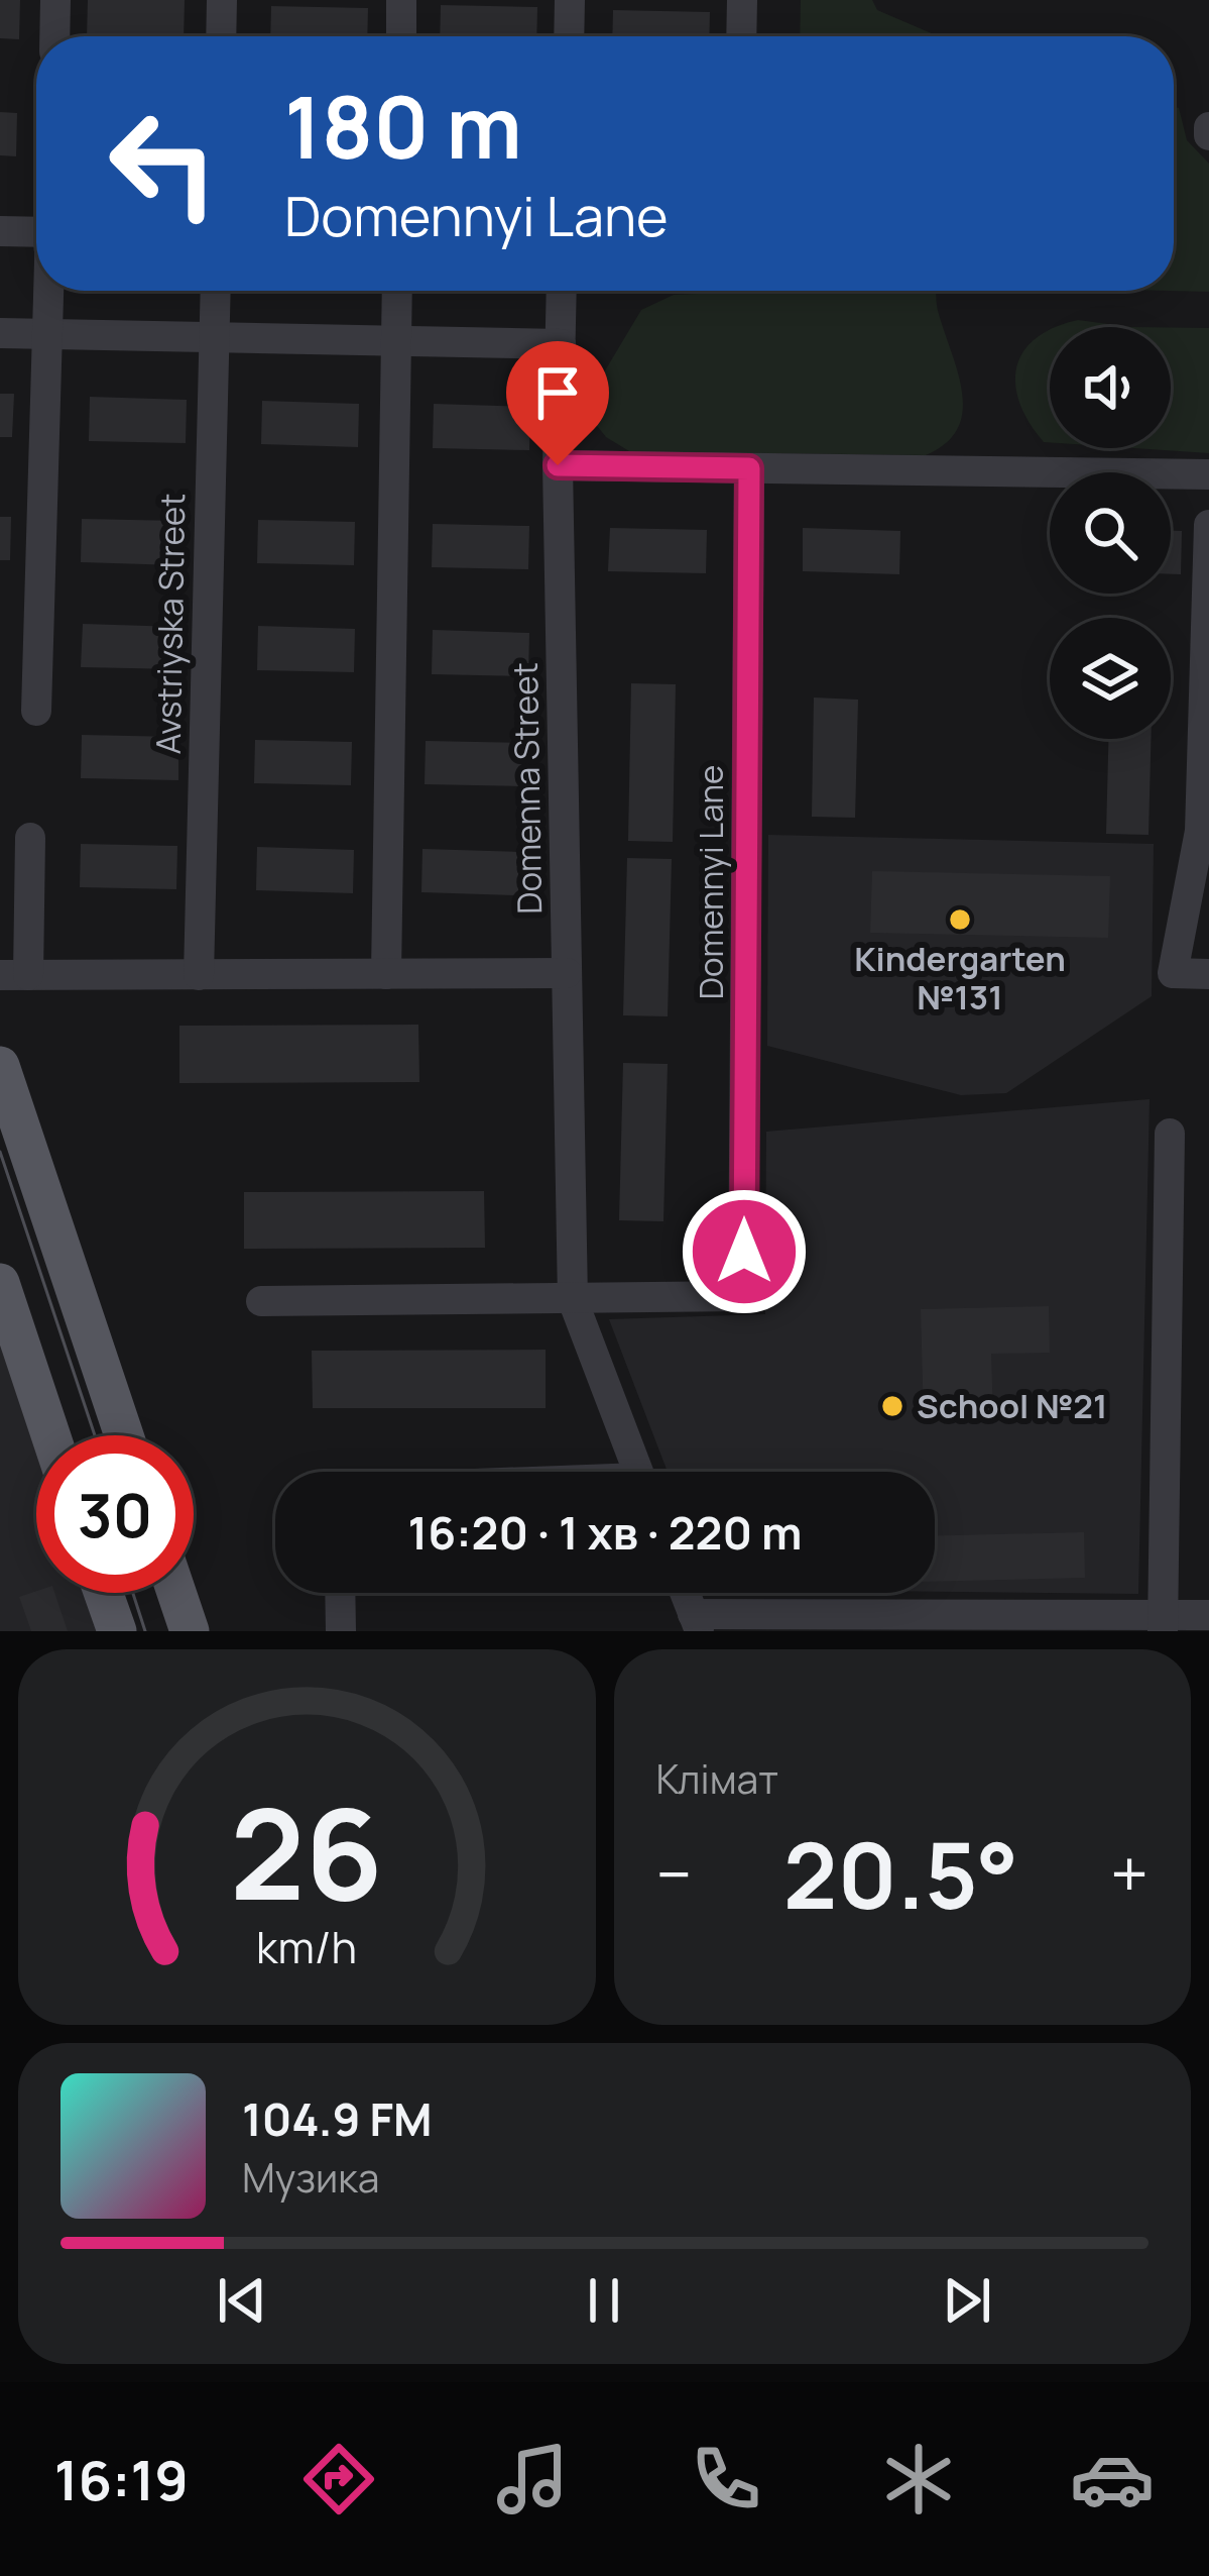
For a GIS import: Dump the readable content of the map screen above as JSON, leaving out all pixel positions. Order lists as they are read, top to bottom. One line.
{"streets":{"street":["Avstriyska Street","Domenna Street","Domennyi Lane"]},"crossings":[["Domenna Street","Domennyi Lane"]],"places":["Kindergarten №131","School №21"],"page":{"turn":["180 m","Domennyi Lane"],"limit":"30","trip":"16:20 · 1 хв · 220 m","tile":"Клімат","heat":["−","20.5°","+"],"song":["104.9 FM","Музика"],"tabs":"16:19","gauge":["26","km/h"]}}
